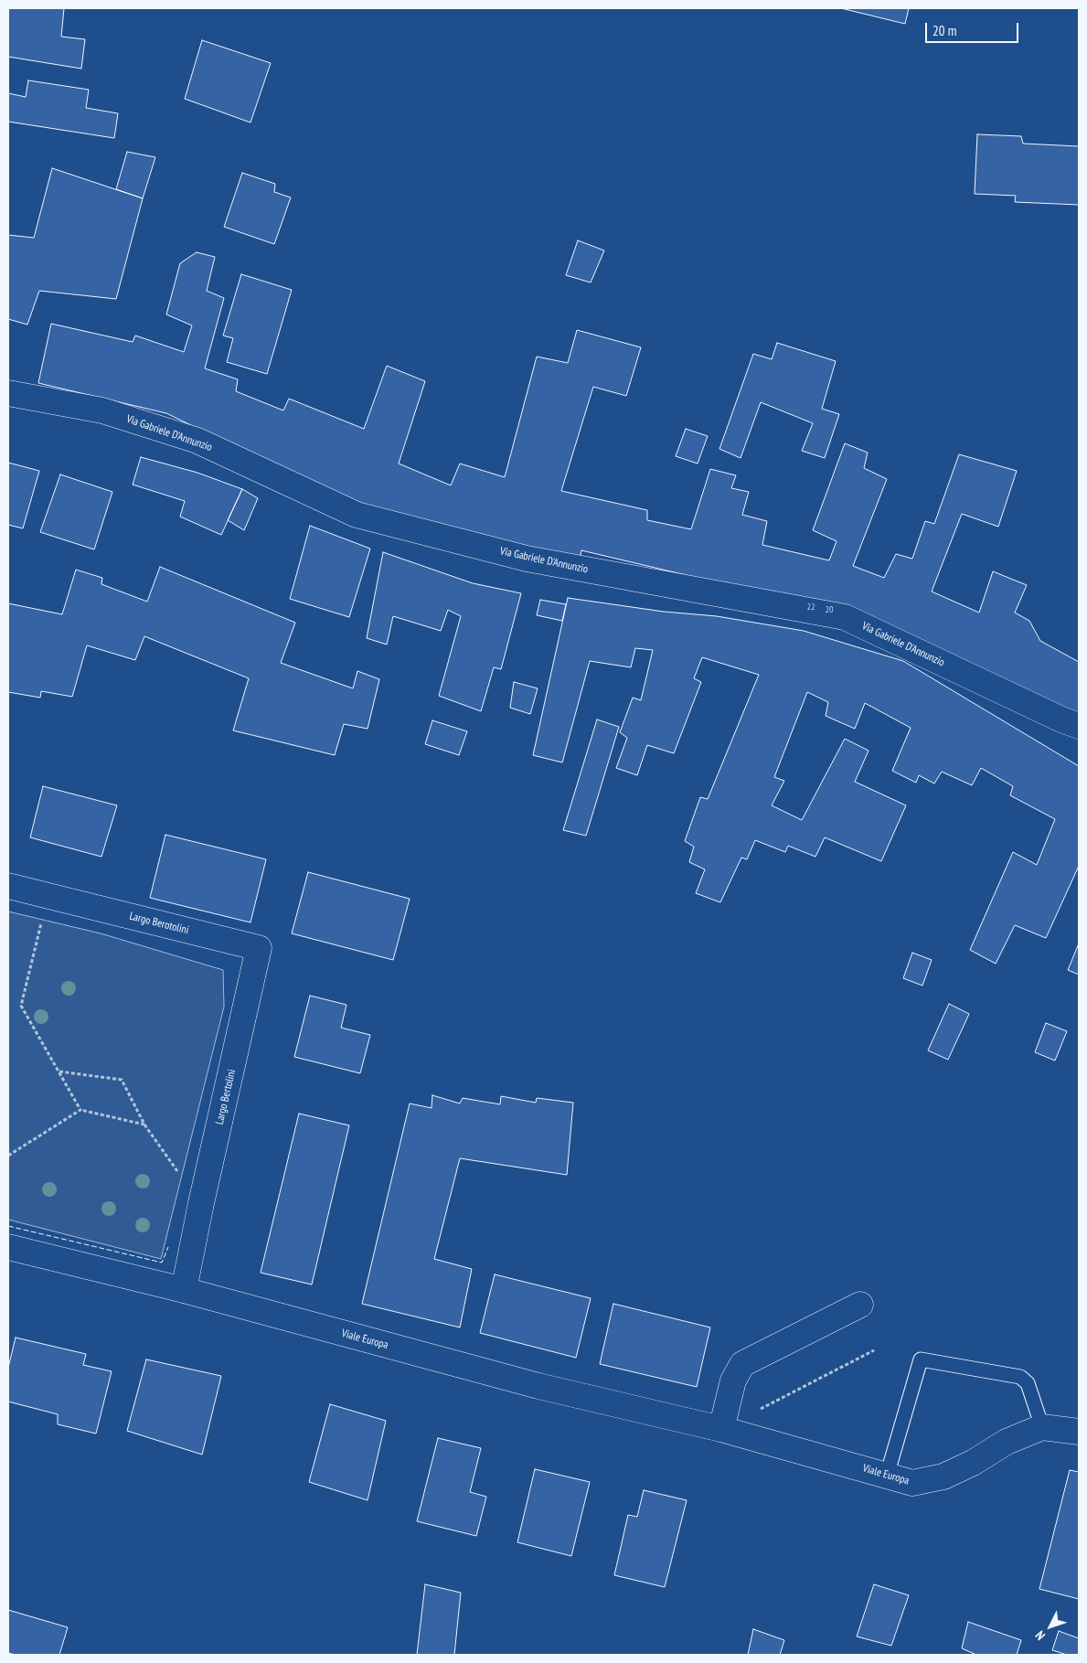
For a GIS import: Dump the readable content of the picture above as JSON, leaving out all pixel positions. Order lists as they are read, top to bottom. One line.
{"streets":{"street":["Via Gabriele D'Annunzio","Largo Berotolini","Largo Bertolini","Viale Europa"]},"crossings":[["Largo Berotolini","Largo Bertolini"]],"house_numbers":["22","20"],"scale_bar":"20 m","north":"bottom left"}
